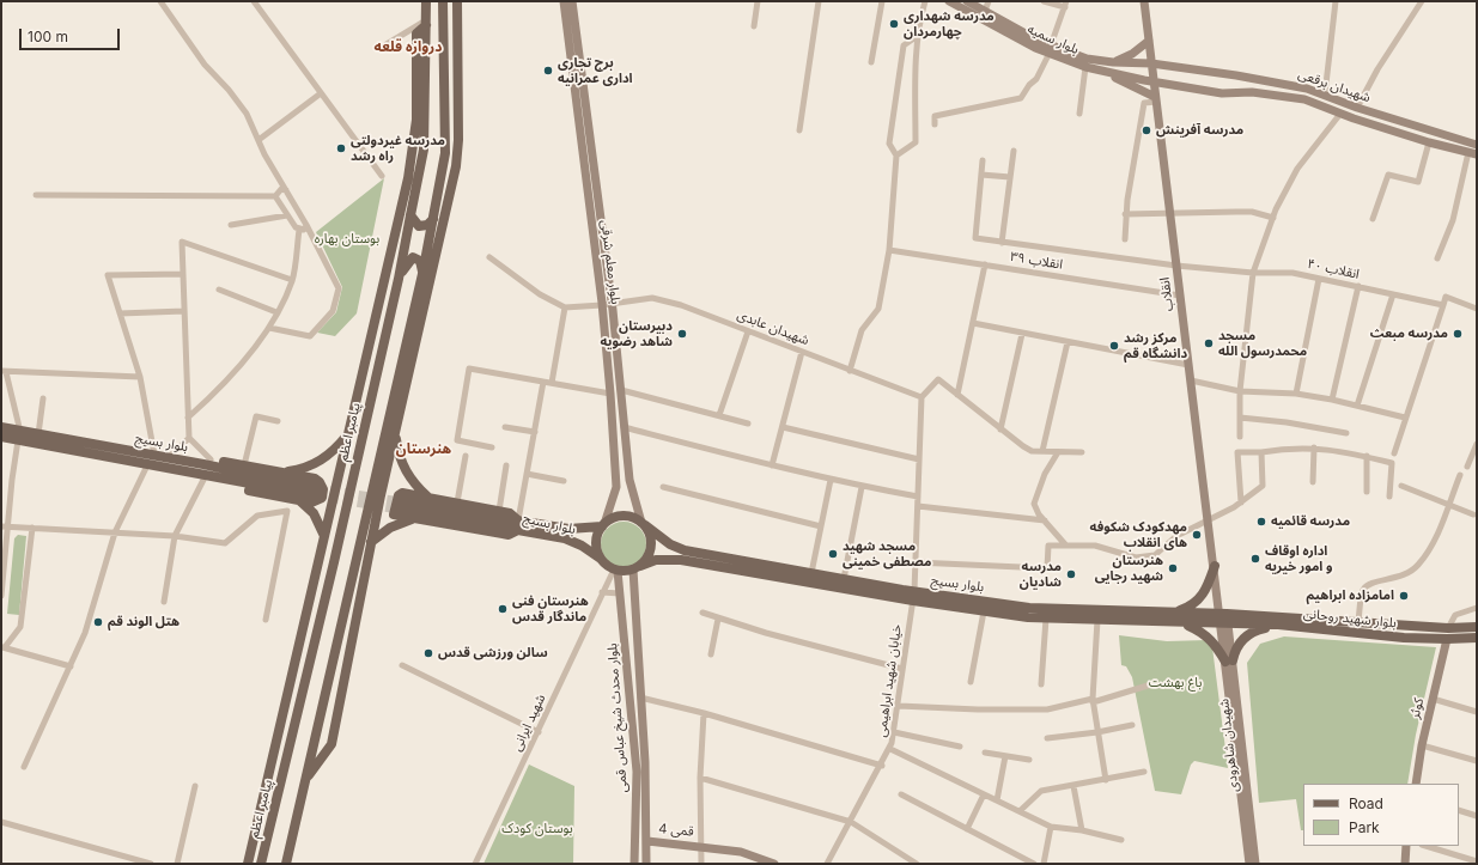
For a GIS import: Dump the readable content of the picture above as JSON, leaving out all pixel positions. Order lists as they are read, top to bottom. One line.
{"streets":{"main road":["بلوار سمیه","شهیدان برقعی","بلوار معلم شرقی","انقلاب","پیامبر اعظم","بلوار بسیج","بلوار شهید روحانی","کوثر","بلوار محدث شیخ عباس قمی","شهیدان شاهرودی","قمی 4"],"street":["انقلاب ۳۹","انقلاب ۴۰","شهیدان عابدی","خیابان شهید ابراهیمی","شهید ایرانی"]},"crossings":[["بلوار سمیه","شهیدان برقعی"],["بلوار سمیه","انقلاب"],["شهیدان برقعی","انقلاب"],["انقلاب ۳۹","انقلاب"],["بلوار معلم شرقی","شهیدان عابدی"],["بلوار معلم شرقی","بلوار بسیج"],["بلوار معلم شرقی","بلوار محدث شیخ عباس قمی"],["بلوار معلم شرقی","شهید ایرانی"],["انقلاب ۴۰","انقلاب"],["انقلاب","بلوار بسیج"],["انقلاب","بلوار شهید روحانی"],["انقلاب","شهیدان شاهرودی"],["شهیدان عابدی","خیابان شهید ابراهیمی"],["بلوار بسیج","بلوار شهید روحانی"],["بلوار بسیج","خیابان شهید ابراهیمی"],["بلوار بسیج","بلوار محدث شیخ عباس قمی"],["بلوار بسیج","شهید ایرانی"],["بلوار بسیج","شهیدان شاهرودی"],["بلوار شهید روحانی","کوثر"],["بلوار شهید روحانی","شهیدان شاهرودی"],["بلوار محدث شیخ عباس قمی","شهید ایرانی"]],"districts":["دروازه قلعه","هنرستان"],"parks":["بوستان بهاره","باغ بهشت","بوستان کودک"],"places":["مدرسه شهداری چهارمردان","برج تجاری اداری عمرانیه","مدرسه آفرینش","مدرسه غیردولتی راه رشد","دبیرستان شاهد رضویه","مدرسه مبعث","مسجد محمدرسول الله","مرکز رشد دانشگاه قم","مدرسه قائمیه","مهدکودک شکوفه های انقلاب","مسجد شهید مصطفی خمینی","اداره اوقاف و امور خیریه","هنرستان شهید رجایی","مدرسه شادیان","امامزاده ابراهیم","هنرستان فنی ماندگار قدس","هتل الوند قم","سالن ورزشی قدس"],"legend":["Road","Park"],"scale_bar":"100 m"}
